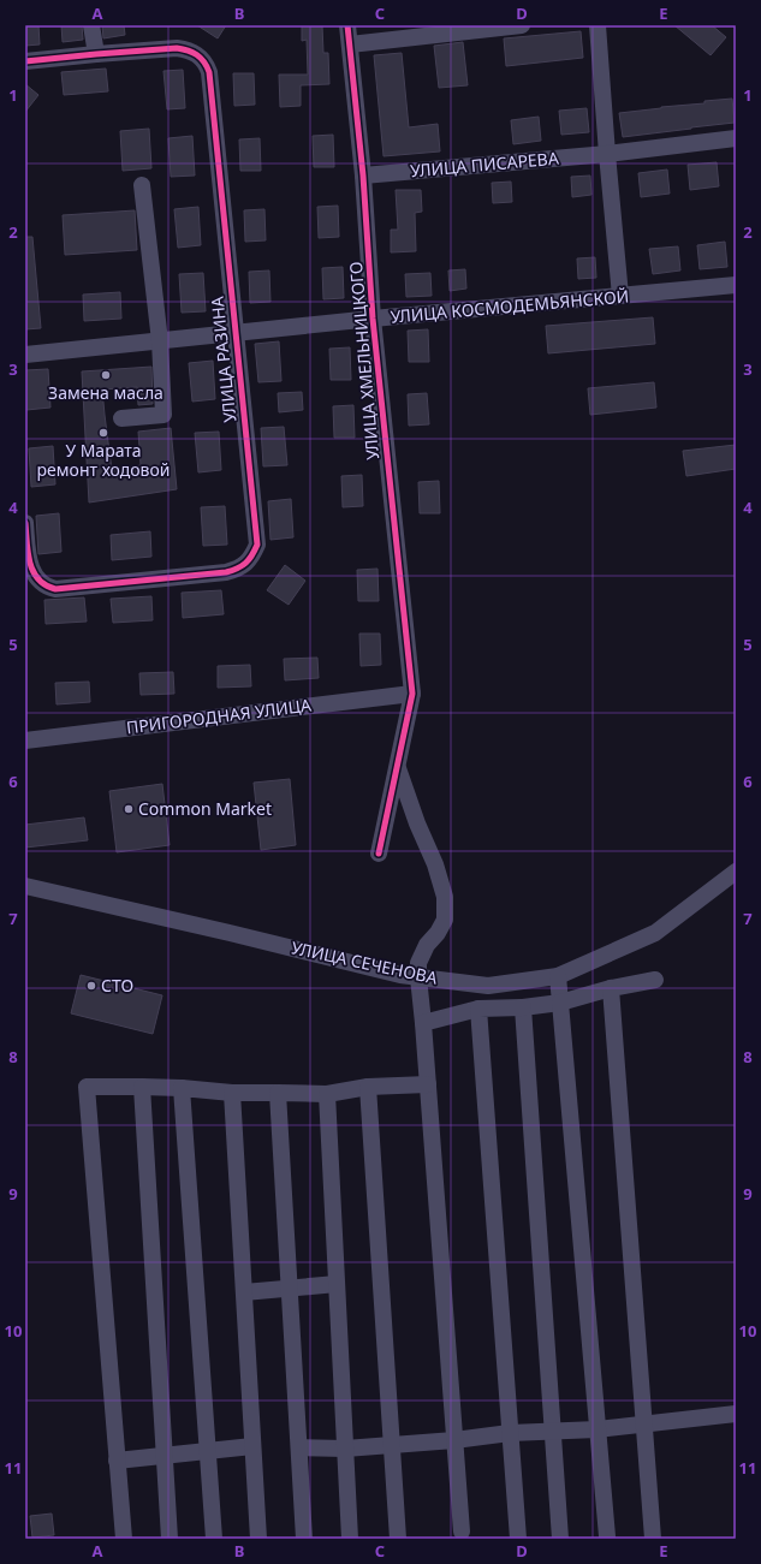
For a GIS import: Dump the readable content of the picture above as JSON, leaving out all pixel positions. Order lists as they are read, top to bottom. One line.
{"streets":{"street":["УЛИЦА ПИСАРЕВА","УЛИЦА КОСМОДЕМЬЯНСКОЙ","УЛИЦА РАЗИНА","УЛИЦА ХМЕЛЬНИЦКОГО","ПРИГОРОДНАЯ УЛИЦА","УЛИЦА СЕЧЕНОВА"]},"crossings":[["УЛИЦА ПИСАРЕВА","УЛИЦА ХМЕЛЬНИЦКОГО"],["УЛИЦА КОСМОДЕМЬЯНСКОЙ","УЛИЦА РАЗИНА"],["УЛИЦА КОСМОДЕМЬЯНСКОЙ","УЛИЦА ХМЕЛЬНИЦКОГО"],["УЛИЦА ХМЕЛЬНИЦКОГО","ПРИГОРОДНАЯ УЛИЦА"]],"places":["Замена масла","У Марата ремонт ходовой","Common Market","СТО"],"grid":{"columns":["A","B","C","D","E"],"rows":["1","2","3","4","5","6","7","8","9","10","11"]}}
